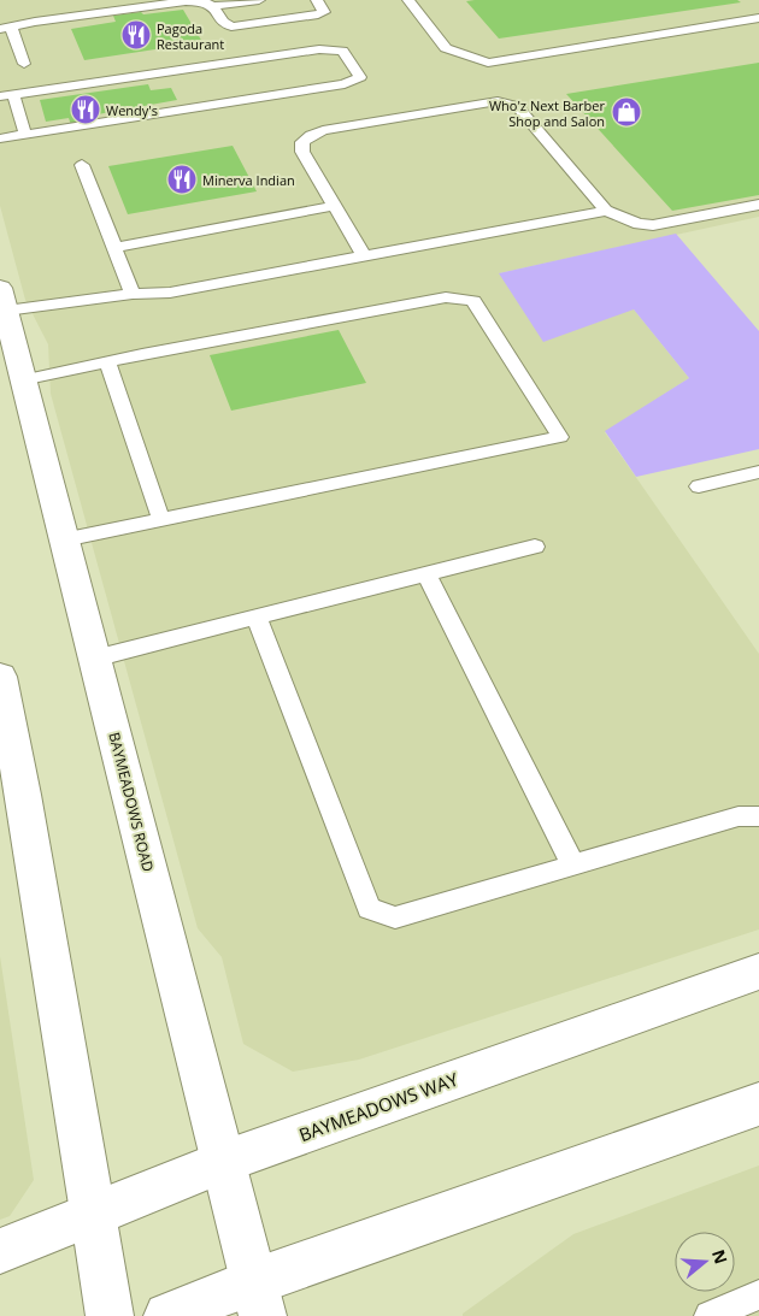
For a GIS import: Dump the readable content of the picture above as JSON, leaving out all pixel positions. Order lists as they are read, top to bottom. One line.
{"streets":{"main road":["BAYMEADOWS ROAD","BAYMEADOWS WAY"]},"crossings":[["BAYMEADOWS ROAD","BAYMEADOWS WAY"]],"places":{"restaurant":["Pagoda Restaurant","Wendy's","Minerva Indian"],"shop":["Who'z Next Barber Shop and Salon"]},"north":"right"}
